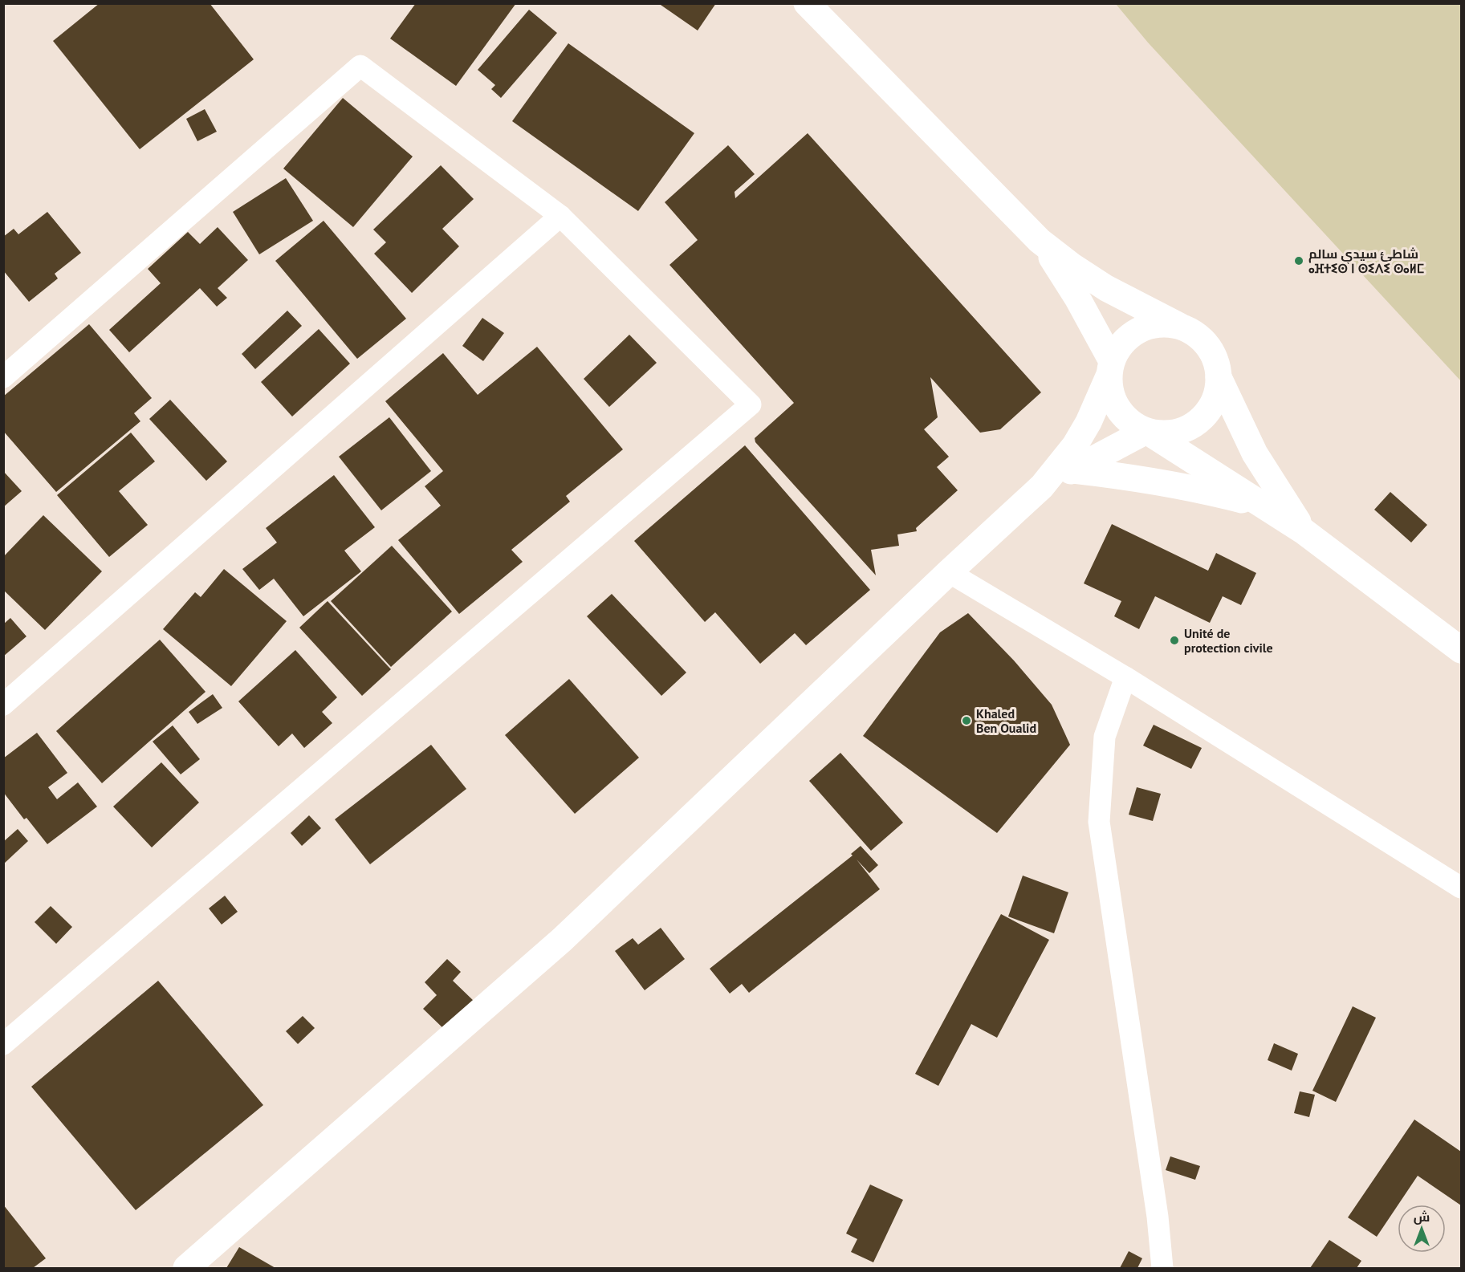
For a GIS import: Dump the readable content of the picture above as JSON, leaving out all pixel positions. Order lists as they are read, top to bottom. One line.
{"places":["شاطئ سيدي سالم ⴰⴼⵜⵉⵙ ⵏ ⵙⵉⴷⵉ ⵙⴰⵍⵎ","Unité de protection civile","Khaled Ben Oualid"],"north":"top"}
